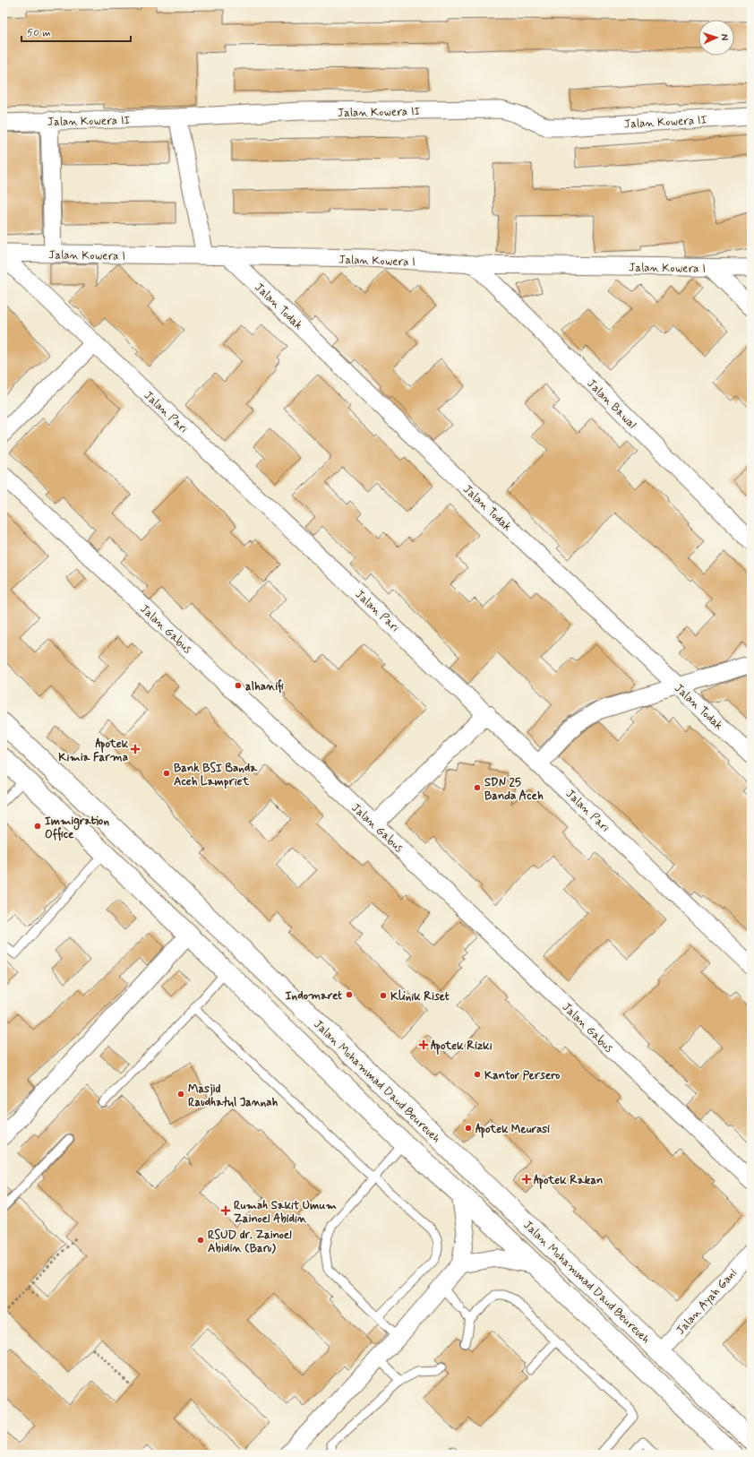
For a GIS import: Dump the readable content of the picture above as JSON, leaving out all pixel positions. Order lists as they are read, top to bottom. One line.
{"streets":{"highway":["Jalan Mohammad Daud Beureueh"],"street":["Jalan Kowera II","Jalan Kowera I","Jalan Todak","Jalan Bawal","Jalan Pari","Jalan Gabus","Jalan Ayah Gani"]},"crossings":[["Jalan Kowera I","Jalan Todak"],["Jalan Kowera I","Jalan Bawal"],["Jalan Mohammad Daud Beureueh","Jalan Ayah Gani"]],"places":{"other":["alhanifi","Bank BSI Banda Aceh Lampriet","SDN 25 Banda Aceh","Immigration Office","Indomaret","Klinik Riset","Kantor Persero","Masjid Raudhatul Jannah","Apotek Meurasi","RSUD dr. Zainoel Abidin (Baru)"],"health":["Apotek Kimia Farma","Apotek Rizki","Apotek Rakan","Rumah Sakit Umum Zainoel Abidin"]},"scale_bar":"50 m","north":"right"}
